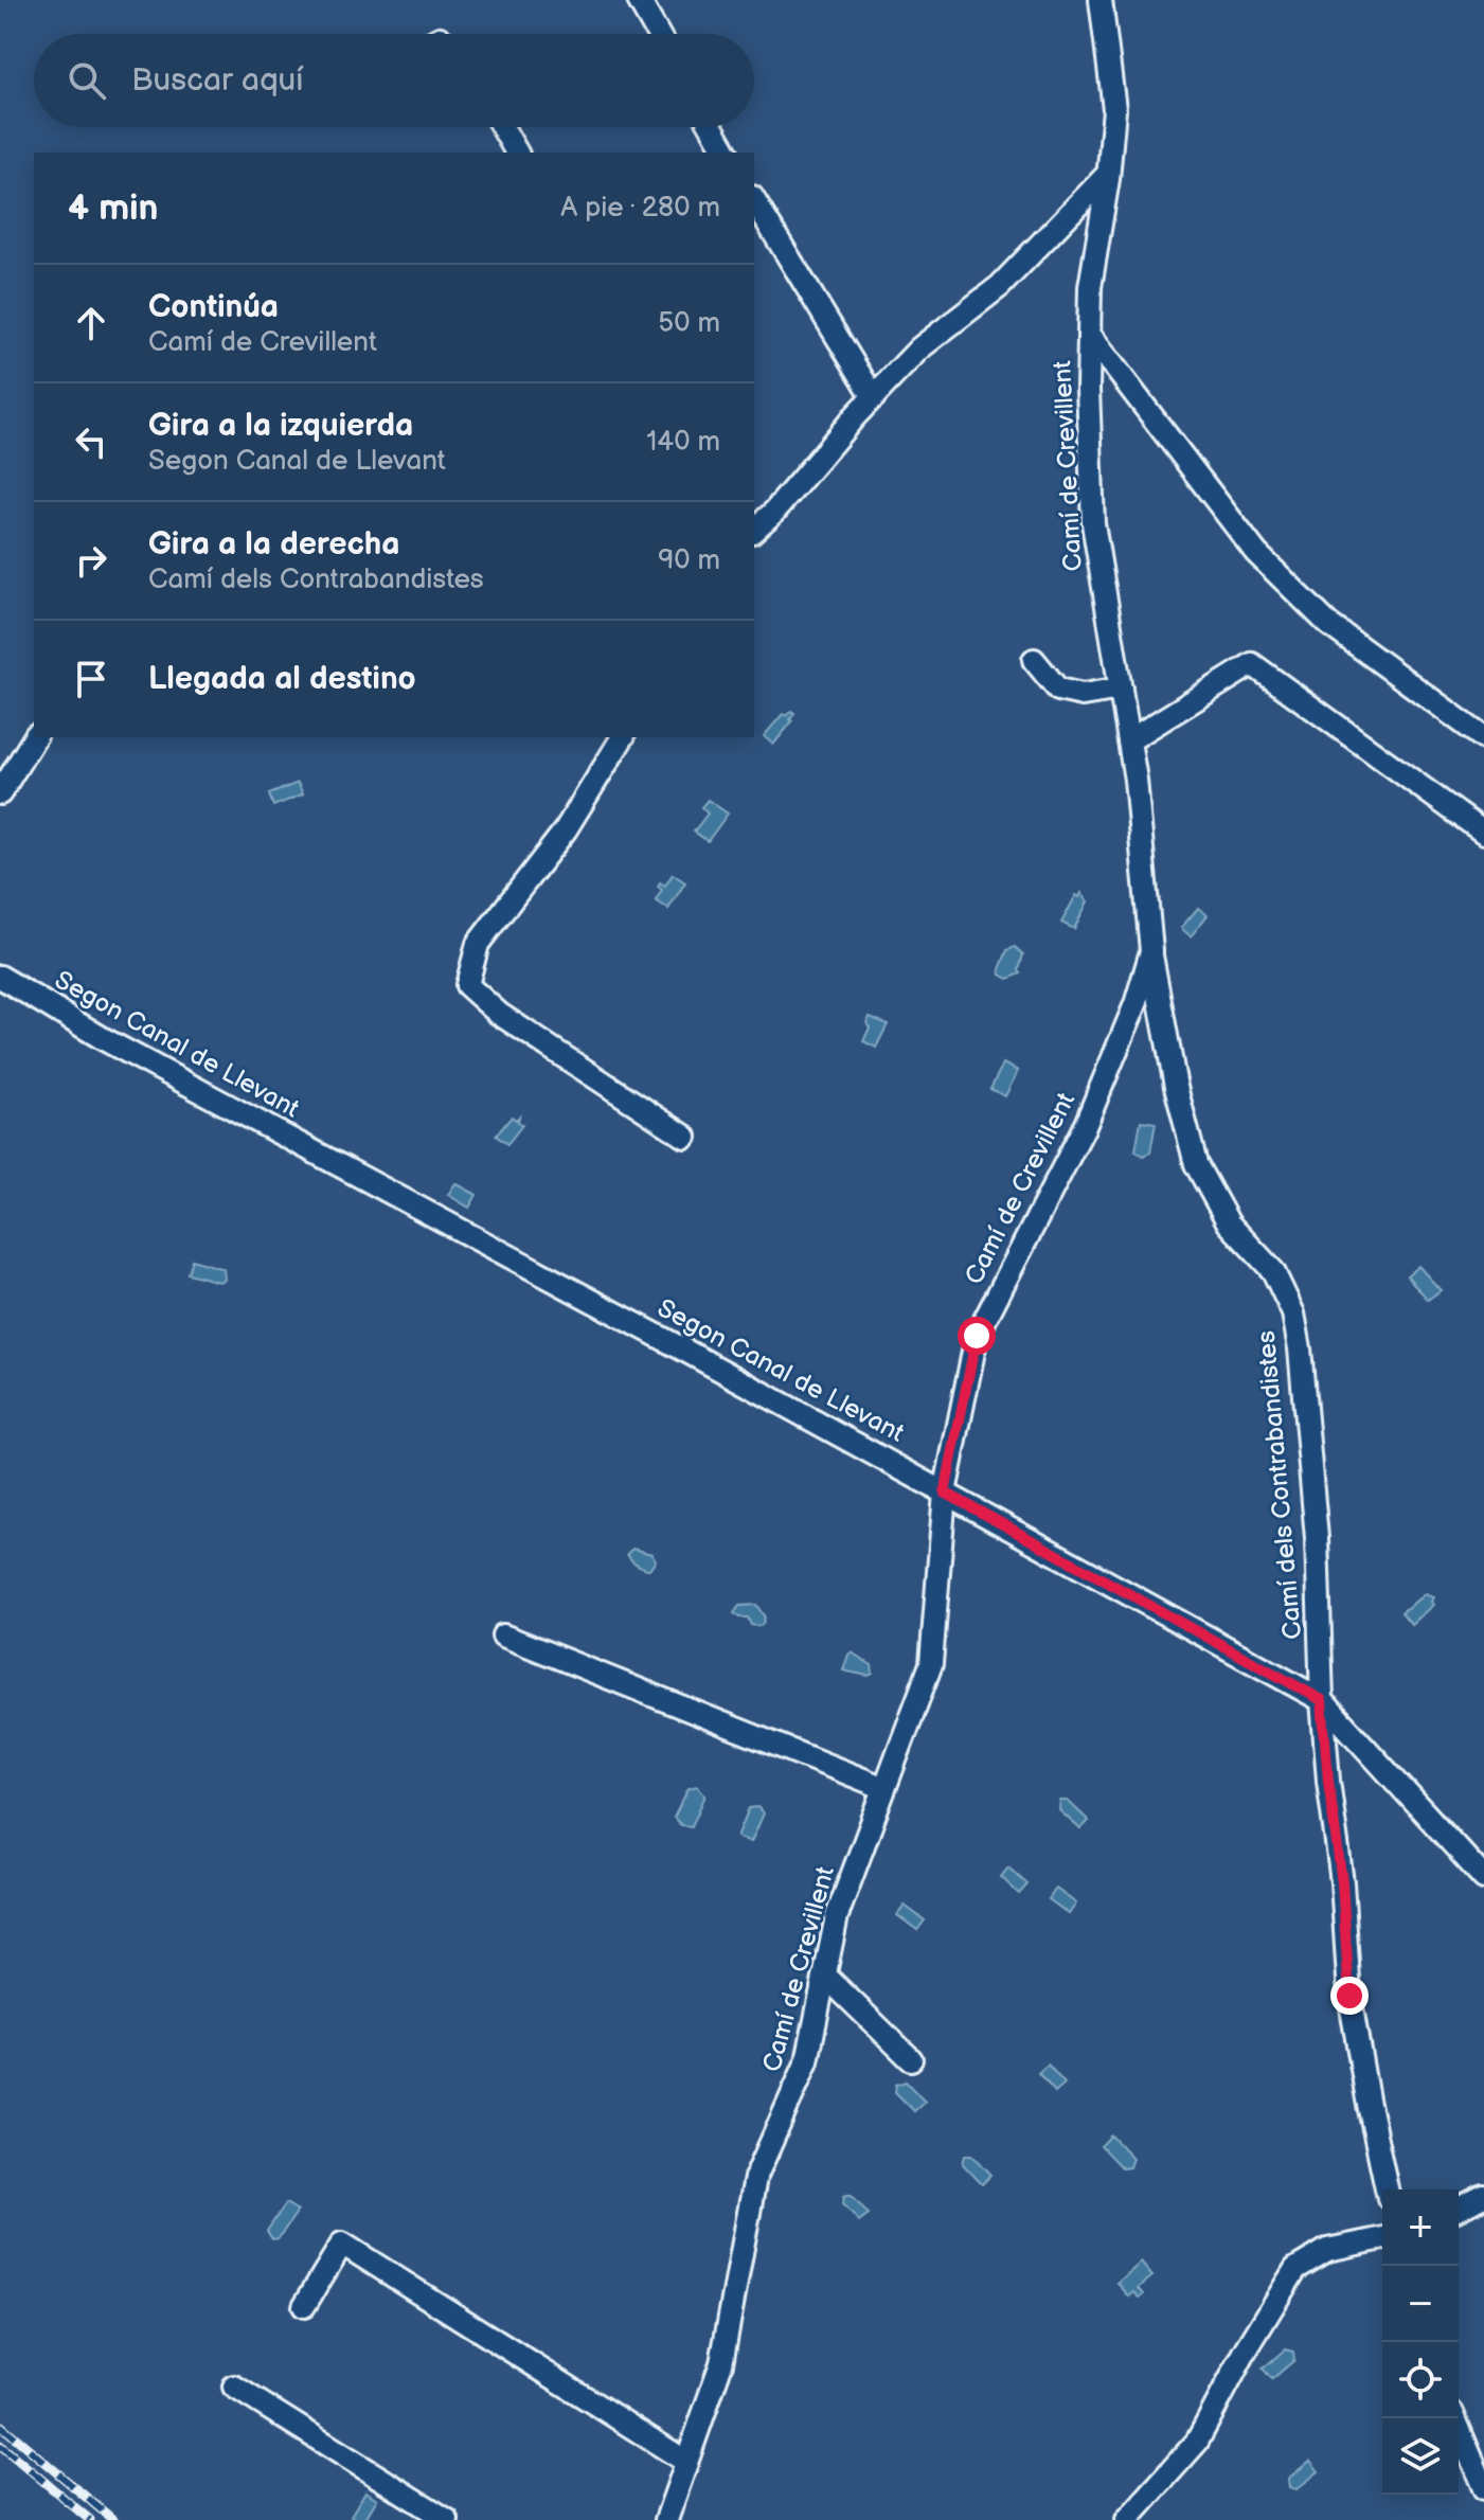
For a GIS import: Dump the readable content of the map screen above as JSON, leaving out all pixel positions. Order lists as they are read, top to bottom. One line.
{"streets":{"street":["Camí de Crevillent","Segon Canal de Llevant","Camí dels Contrabandistes"]},"crossings":[["Camí de Crevillent","Segon Canal de Llevant"],["Camí de Crevillent","Camí dels Contrabandistes"],["Segon Canal de Llevant","Camí dels Contrabandistes"]],"page":{"search":"Buscar aquí","heading":["4 min","A pie · 280 m"],"list":[["Continúa","Camí de Crevillent","50 m"],["Gira a la izquierda","Segon Canal de Llevant","140 m"],["Gira a la derecha","Camí dels Contrabandistes","90 m"],"Llegada al destino"],"map_buttons":["+","−"]}}
